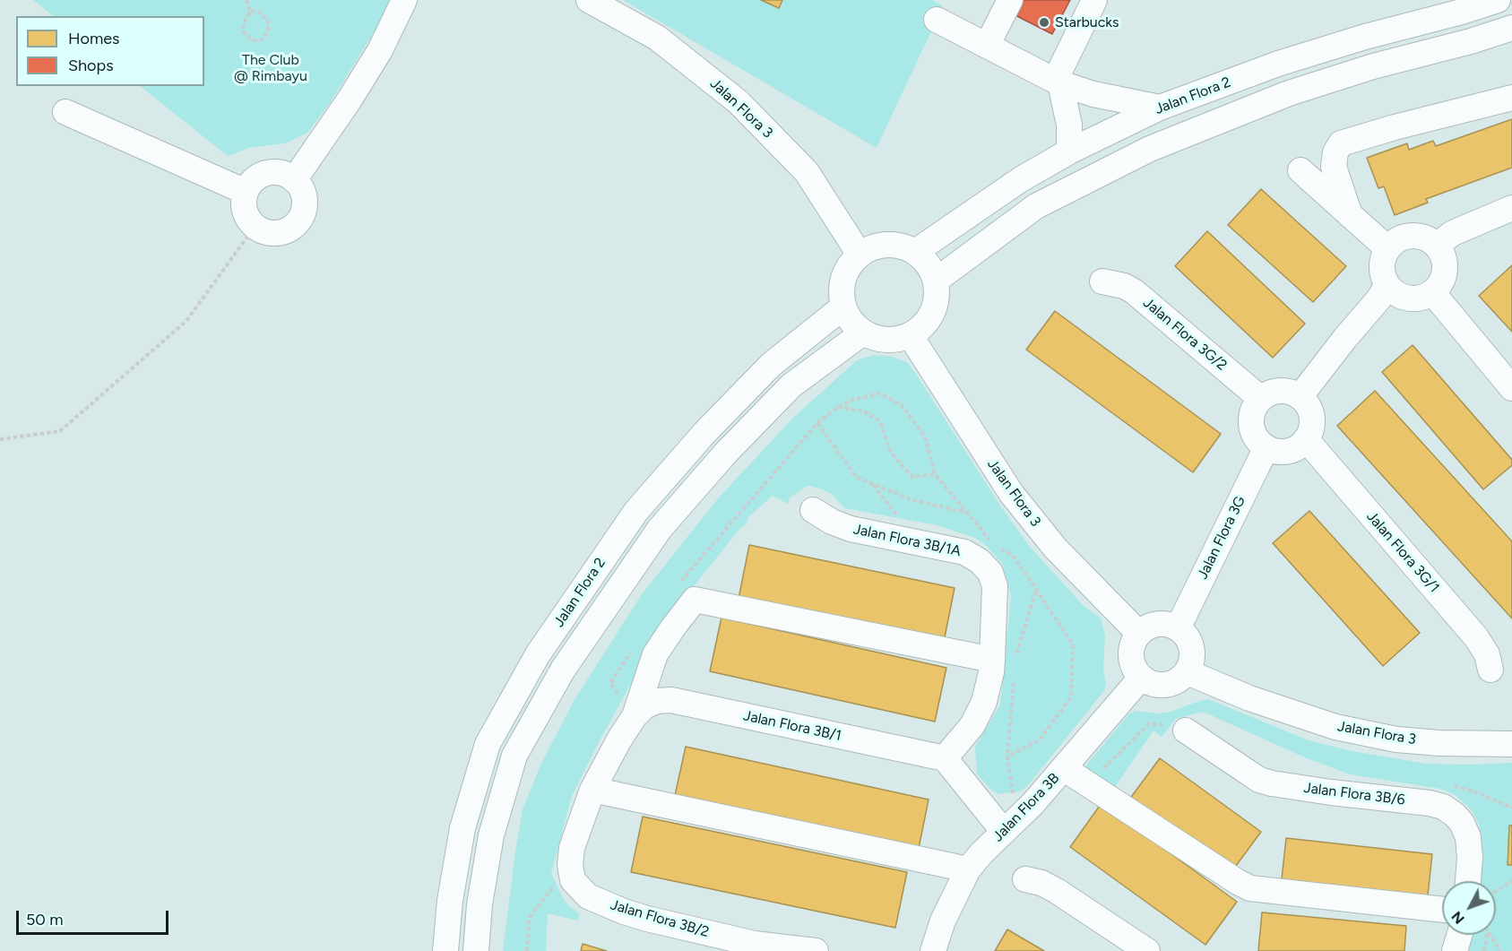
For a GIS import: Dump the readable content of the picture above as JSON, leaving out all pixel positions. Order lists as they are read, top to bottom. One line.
{"streets":{"street":["Jalan Flora 2","Jalan Flora 3","Jalan Flora 3G/2","Jalan Flora 3G","Jalan Flora 3B/1A","Jalan Flora 3G/1","Jalan Flora 3B/1","Jalan Flora 3B/6","Jalan Flora 3B","Jalan Flora 3B/2"]},"crossings":[["Jalan Flora 2","Jalan Flora 3"],["Jalan Flora 3","Jalan Flora 3G"],["Jalan Flora 3","Jalan Flora 3B"],["Jalan Flora 3G/2","Jalan Flora 3G"],["Jalan Flora 3G/2","Jalan Flora 3G/1"],["Jalan Flora 3G","Jalan Flora 3G/1"],["Jalan Flora 3G","Jalan Flora 3B"],["Jalan Flora 3B/1A","Jalan Flora 3B/1"]],"parks":["The Club @ Rimbayu"],"places":["Starbucks"],"legend":["Homes","Shops"],"scale_bar":"50 m","north":"bottom left"}
